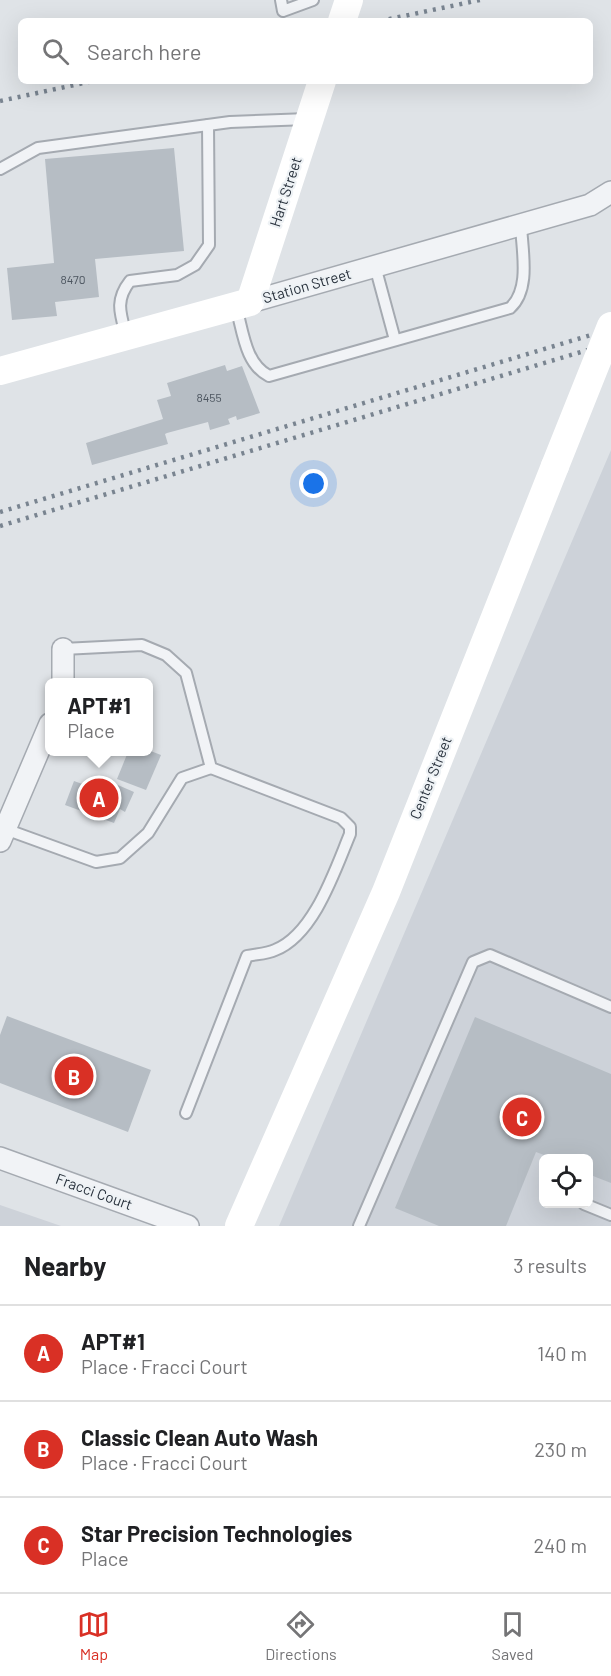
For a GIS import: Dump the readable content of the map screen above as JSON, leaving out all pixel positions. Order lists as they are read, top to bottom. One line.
{"streets":{"main road":["Hart Street","Station Street","Center Street"],"street":["Fracci Court"]},"crossings":[["Hart Street","Station Street"]],"house_numbers":["8470","8455"],"page":{"search":"Search here","popup":["APT#1","Place"],"pins":["A","B","C"],"heading":["Nearby","3 results"],"list":[{"mark":"A","name":"APT#1","note":"Place · Fracci Court","value":"140 m"},{"mark":"B","name":"Classic Clean Auto Wash","note":"Place · Fracci Court","value":"230 m"},{"mark":"C","name":"Star Precision Technologies","note":"Place","value":"240 m"}],"nav":["Map","Directions","Saved"]}}
